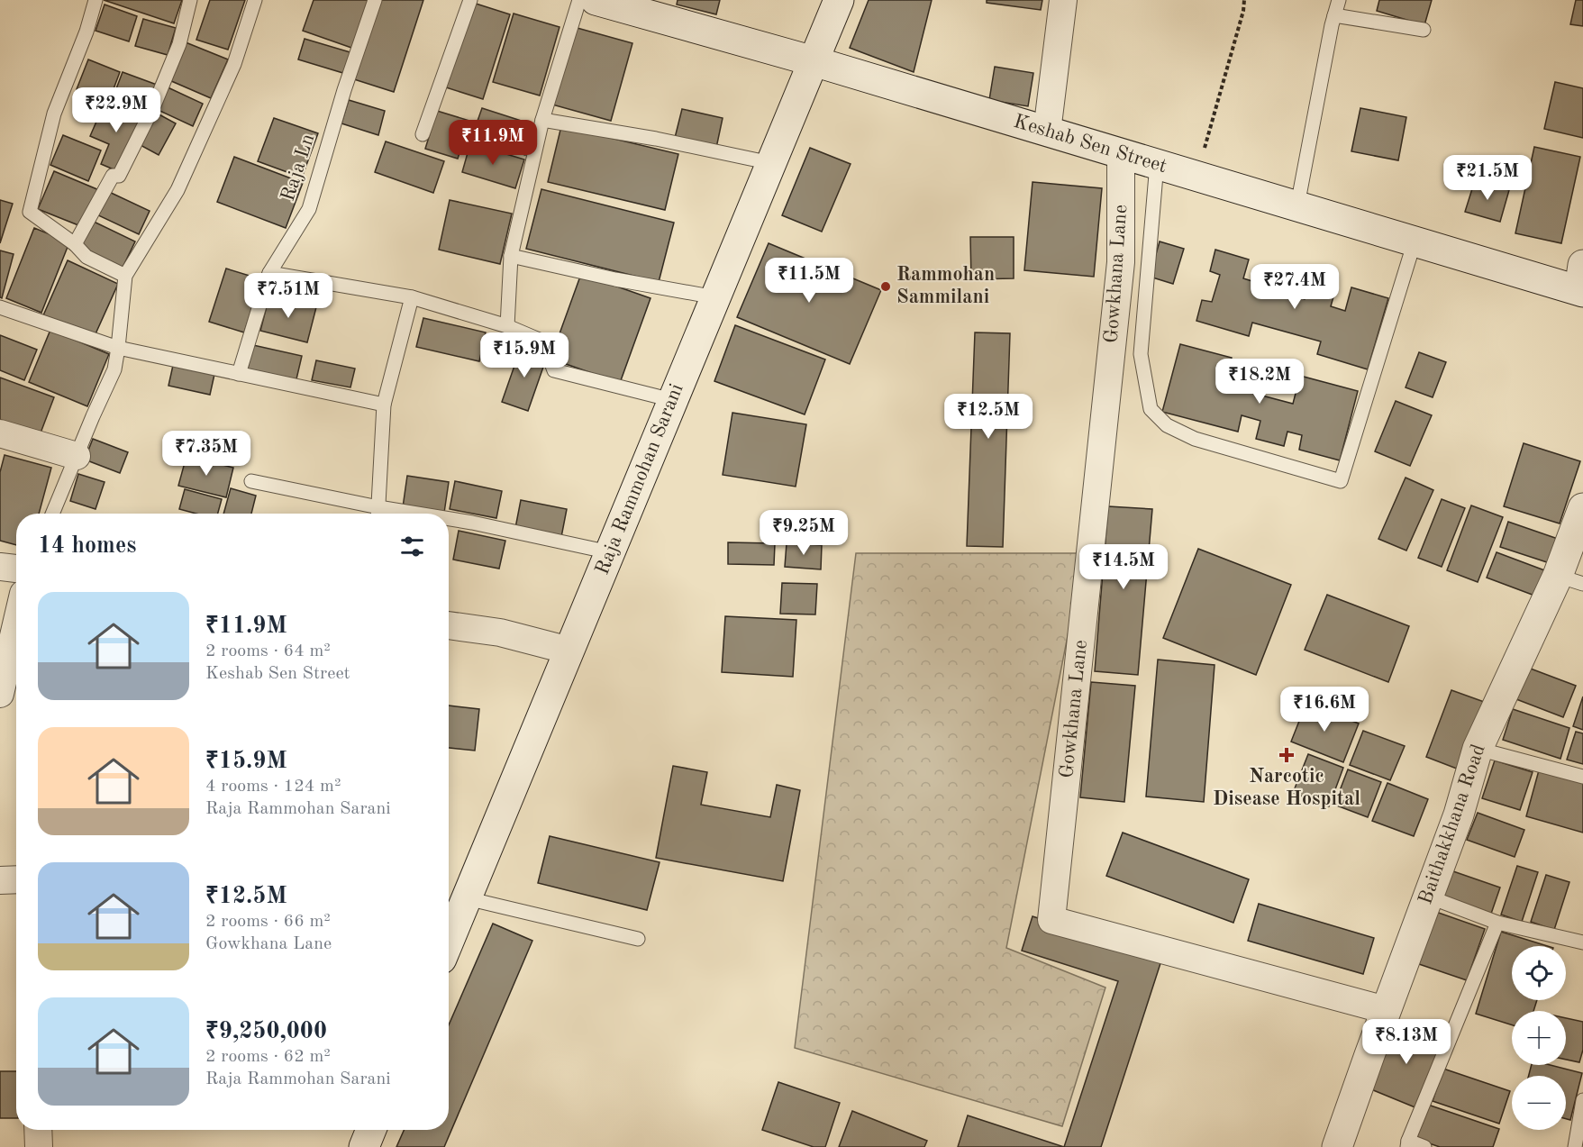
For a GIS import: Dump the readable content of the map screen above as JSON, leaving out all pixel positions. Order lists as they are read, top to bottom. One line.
{"streets":{"main road":["Keshab Sen Street","Raja Rammohan Sarani","Baithakkhana Road"],"street":["Gowkhana Lane"],"lane":["Raja Ln"]},"crossings":[["Keshab Sen Street","Gowkhana Lane"],["Keshab Sen Street","Raja Rammohan Sarani"],["Gowkhana Lane","Baithakkhana Road"]],"places":{"other":["Rammohan Sammilani"],"health":["Narcotic Disease Hospital"]},"page":{"price":["₹22.9M","₹11.9M","₹21.5M","₹11.5M","₹27.4M","₹7.51M","₹15.9M","₹18.2M","₹12.5M","₹7.35M","₹9.25M","₹14.5M","₹16.6M","₹8.13M"],"heading":"14 homes","list":[{"name":"₹11.9M","note":"2 rooms · 64 m² · Keshab Sen Street"},{"name":"₹15.9M","note":"4 rooms · 124 m² · Raja Rammohan Sarani"},{"name":"₹12.5M","note":"2 rooms · 66 m² · Gowkhana Lane"},{"name":"₹9,250,000","note":"2 rooms · 62 m² · Raja Rammohan Sarani"}],"map_buttons":["+","−"]}}
